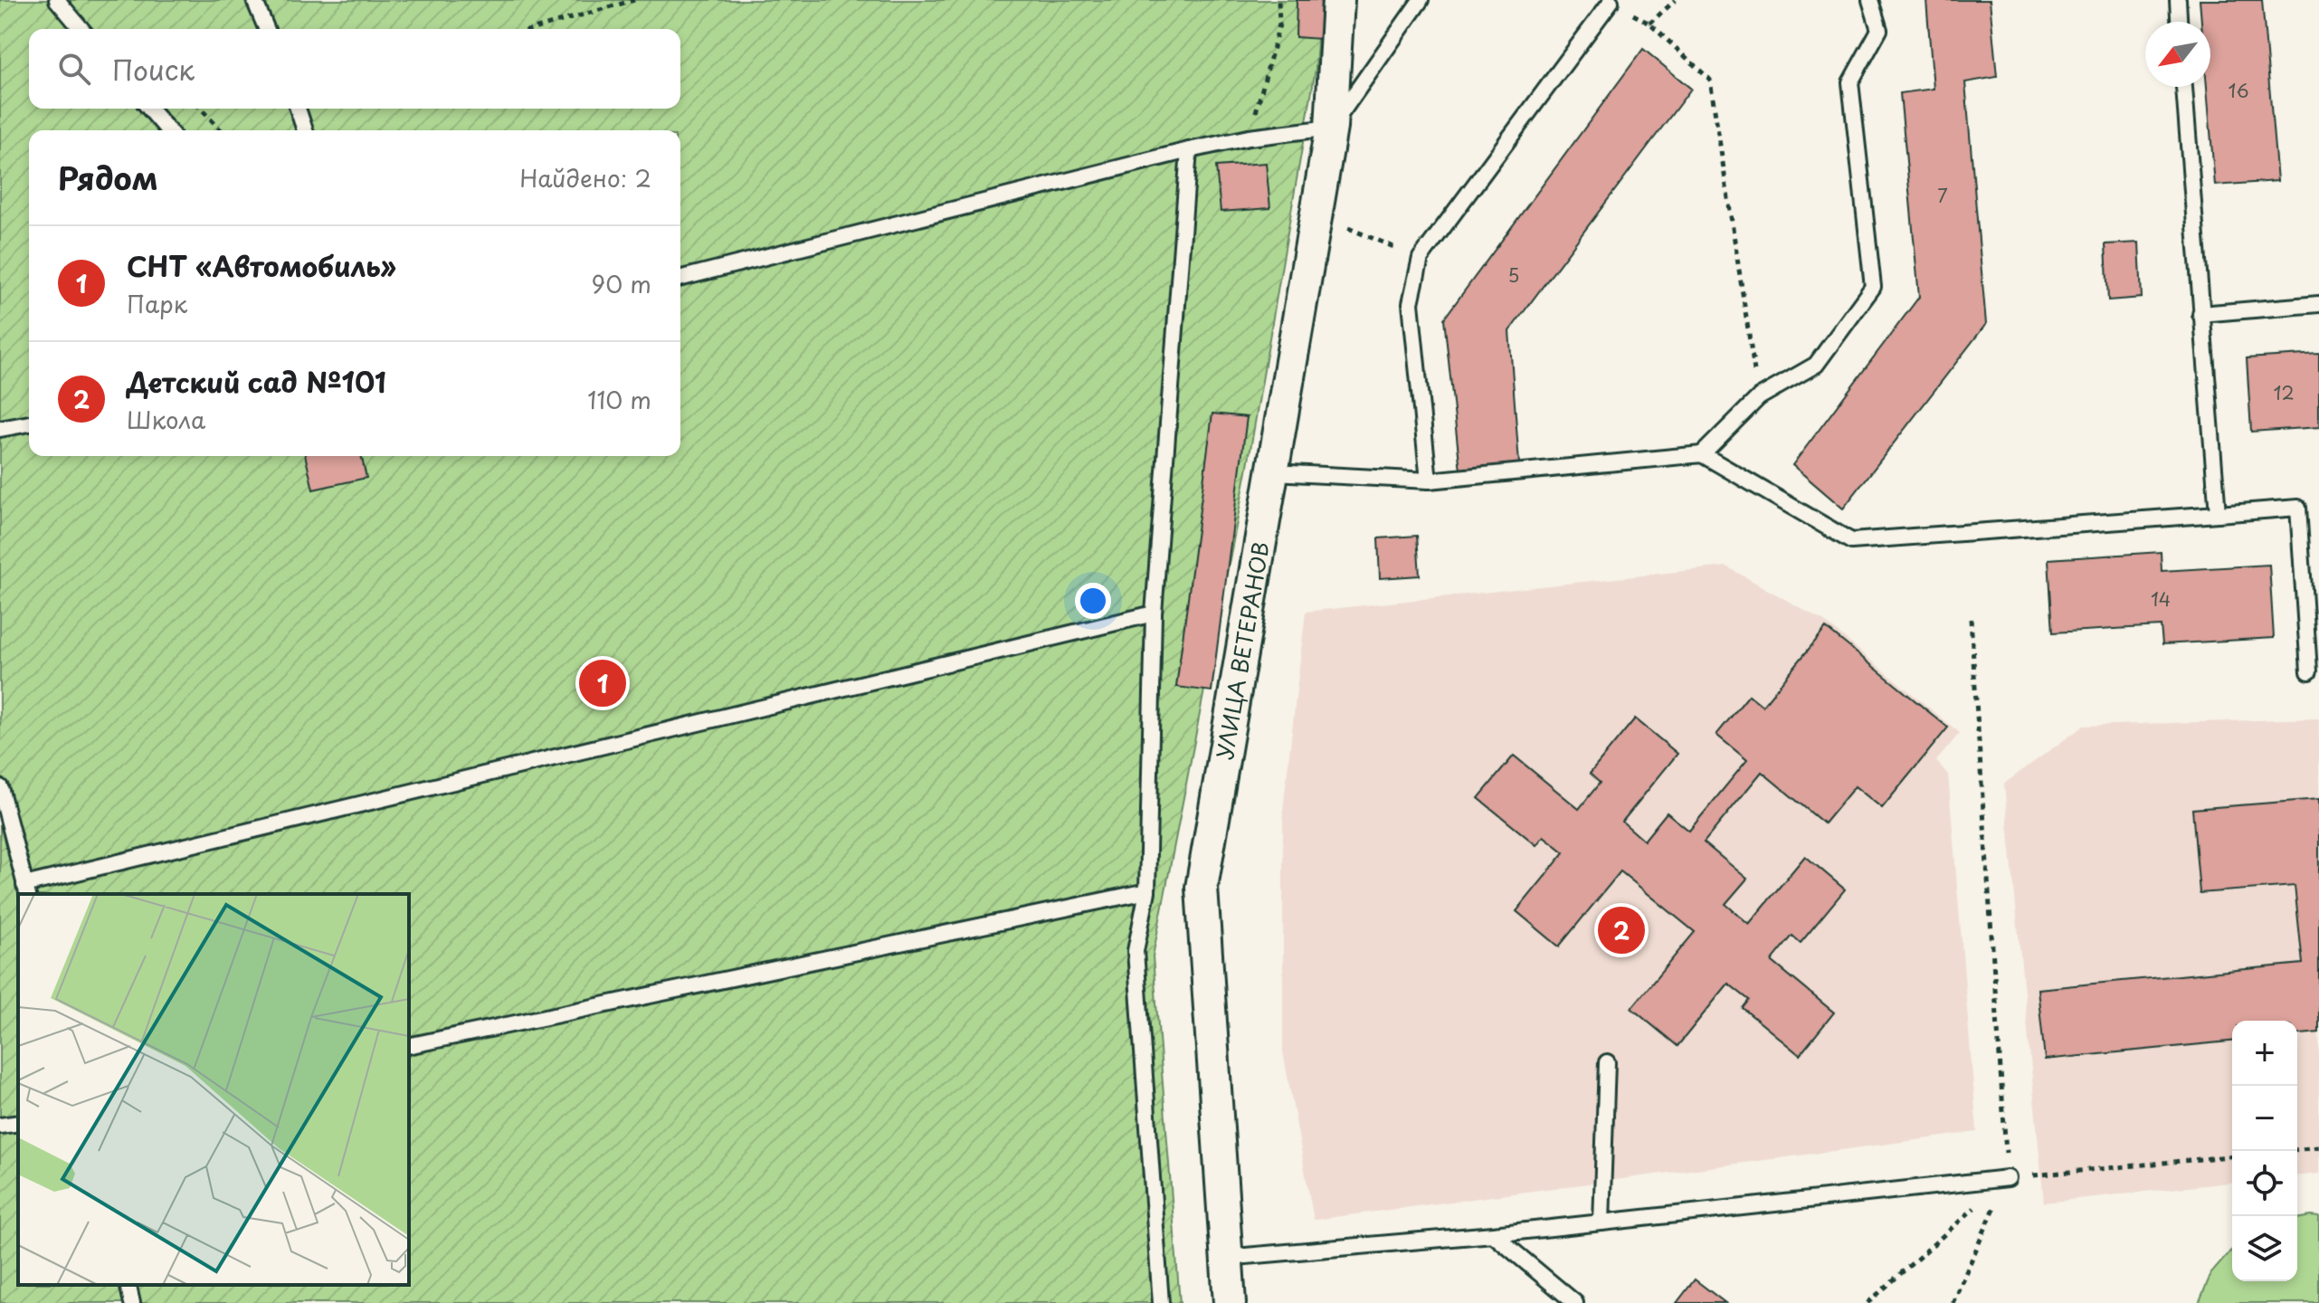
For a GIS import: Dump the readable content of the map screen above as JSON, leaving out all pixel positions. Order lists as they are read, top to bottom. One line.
{"streets":{"street":["УЛИЦА ВЕТЕРАНОВ"]},"house_numbers":["16","7","5","12","14"],"north":"bottom left","page":{"search":"Поиск","heading":["Рядом","Найдено: 2"],"list":[{"mark":"1","name":"СНТ «Автомобиль»","note":"Парк","value":"90 m"},{"mark":"2","name":"Детский сад №101","note":"Школа","value":"110 m"}],"pins":["1","2"],"map_buttons":["+","−"]}}
